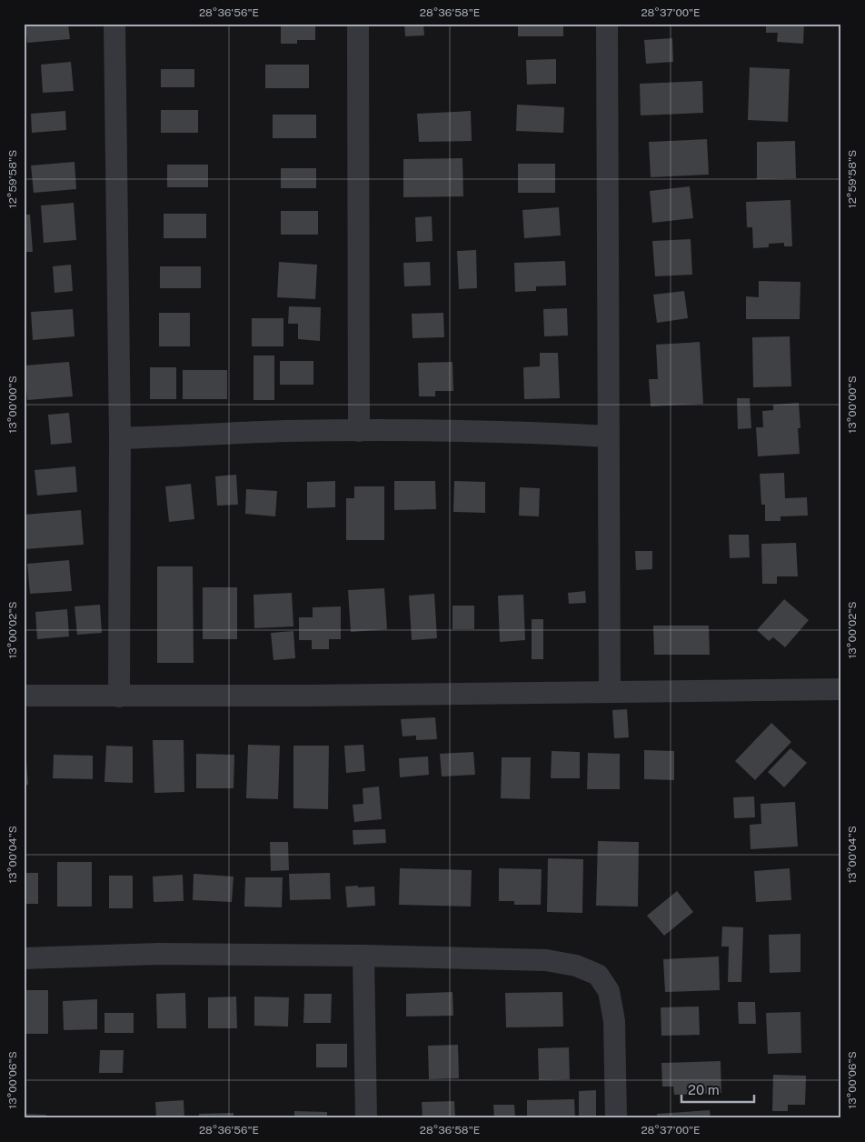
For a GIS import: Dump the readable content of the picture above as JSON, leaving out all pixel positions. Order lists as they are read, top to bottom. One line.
{"scale_bar":"20 m","coordinates":["28°36'56\"E","28°36'58\"E","28°37'00\"E","12°59'58\"S","13°00'00\"S","13°00'02\"S","13°00'04\"S","13°00'06\"S"]}
